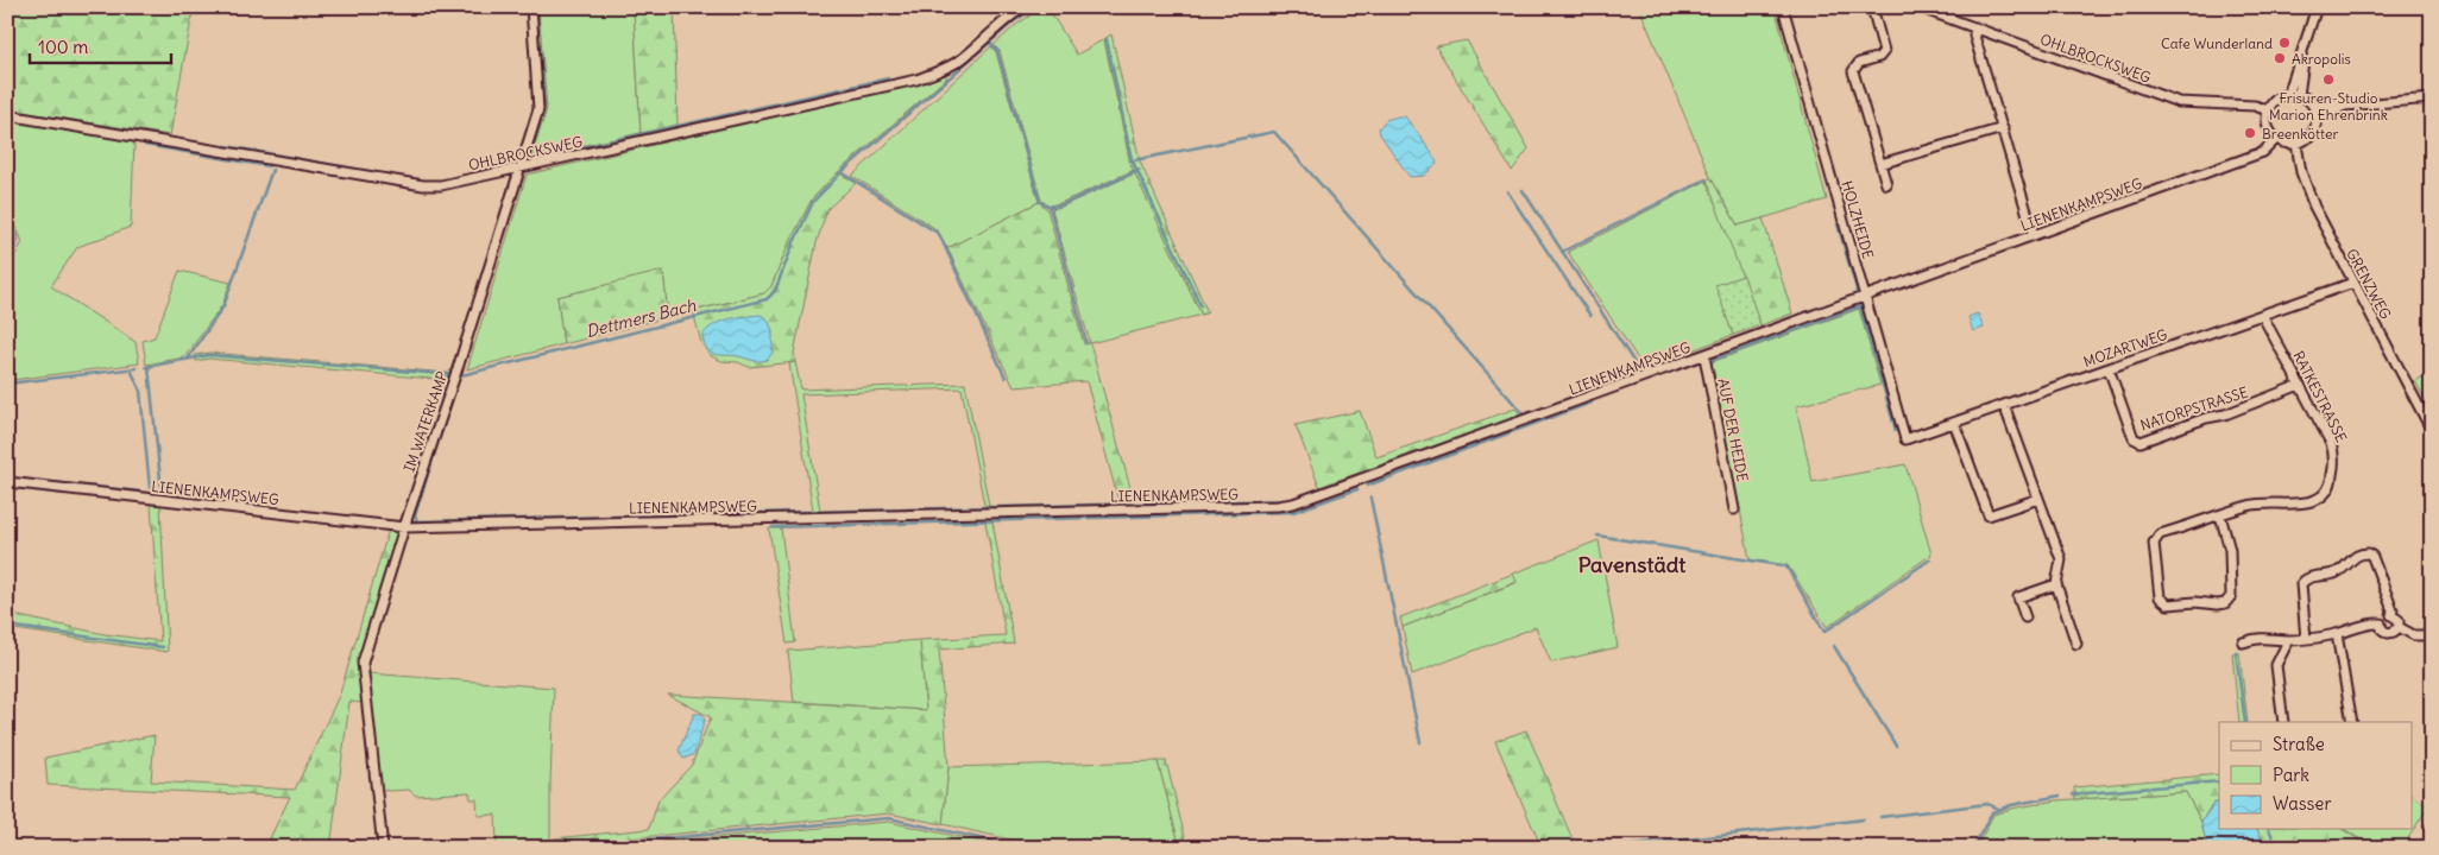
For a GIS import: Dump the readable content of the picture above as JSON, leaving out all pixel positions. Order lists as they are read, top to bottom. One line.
{"streets":{"street":["OHLBROCKSWEG","LIENENKAMPSWEG","HOLZHEIDE","GRENZWEG","MOZARTWEG","RATKESTRASSE","NATORPSTRASSE","IM WATERKAMP","AUF DER HEIDE"]},"crossings":[["OHLBROCKSWEG","LIENENKAMPSWEG"],["OHLBROCKSWEG","GRENZWEG"],["OHLBROCKSWEG","IM WATERKAMP"],["LIENENKAMPSWEG","HOLZHEIDE"],["LIENENKAMPSWEG","GRENZWEG"],["LIENENKAMPSWEG","IM WATERKAMP"],["LIENENKAMPSWEG","AUF DER HEIDE"],["HOLZHEIDE","MOZARTWEG"],["GRENZWEG","MOZARTWEG"],["MOZARTWEG","RATKESTRASSE"],["MOZARTWEG","NATORPSTRASSE"],["RATKESTRASSE","NATORPSTRASSE"]],"districts":["Pavenstädt"],"water":["Dettmers Bach"],"places":["Cafe Wunderland","Akropolis","Frisuren-Studio Marion Ehrenbrink","Breenkötter"],"legend":["Straße","Park","Wasser"],"scale_bar":"100 m"}
